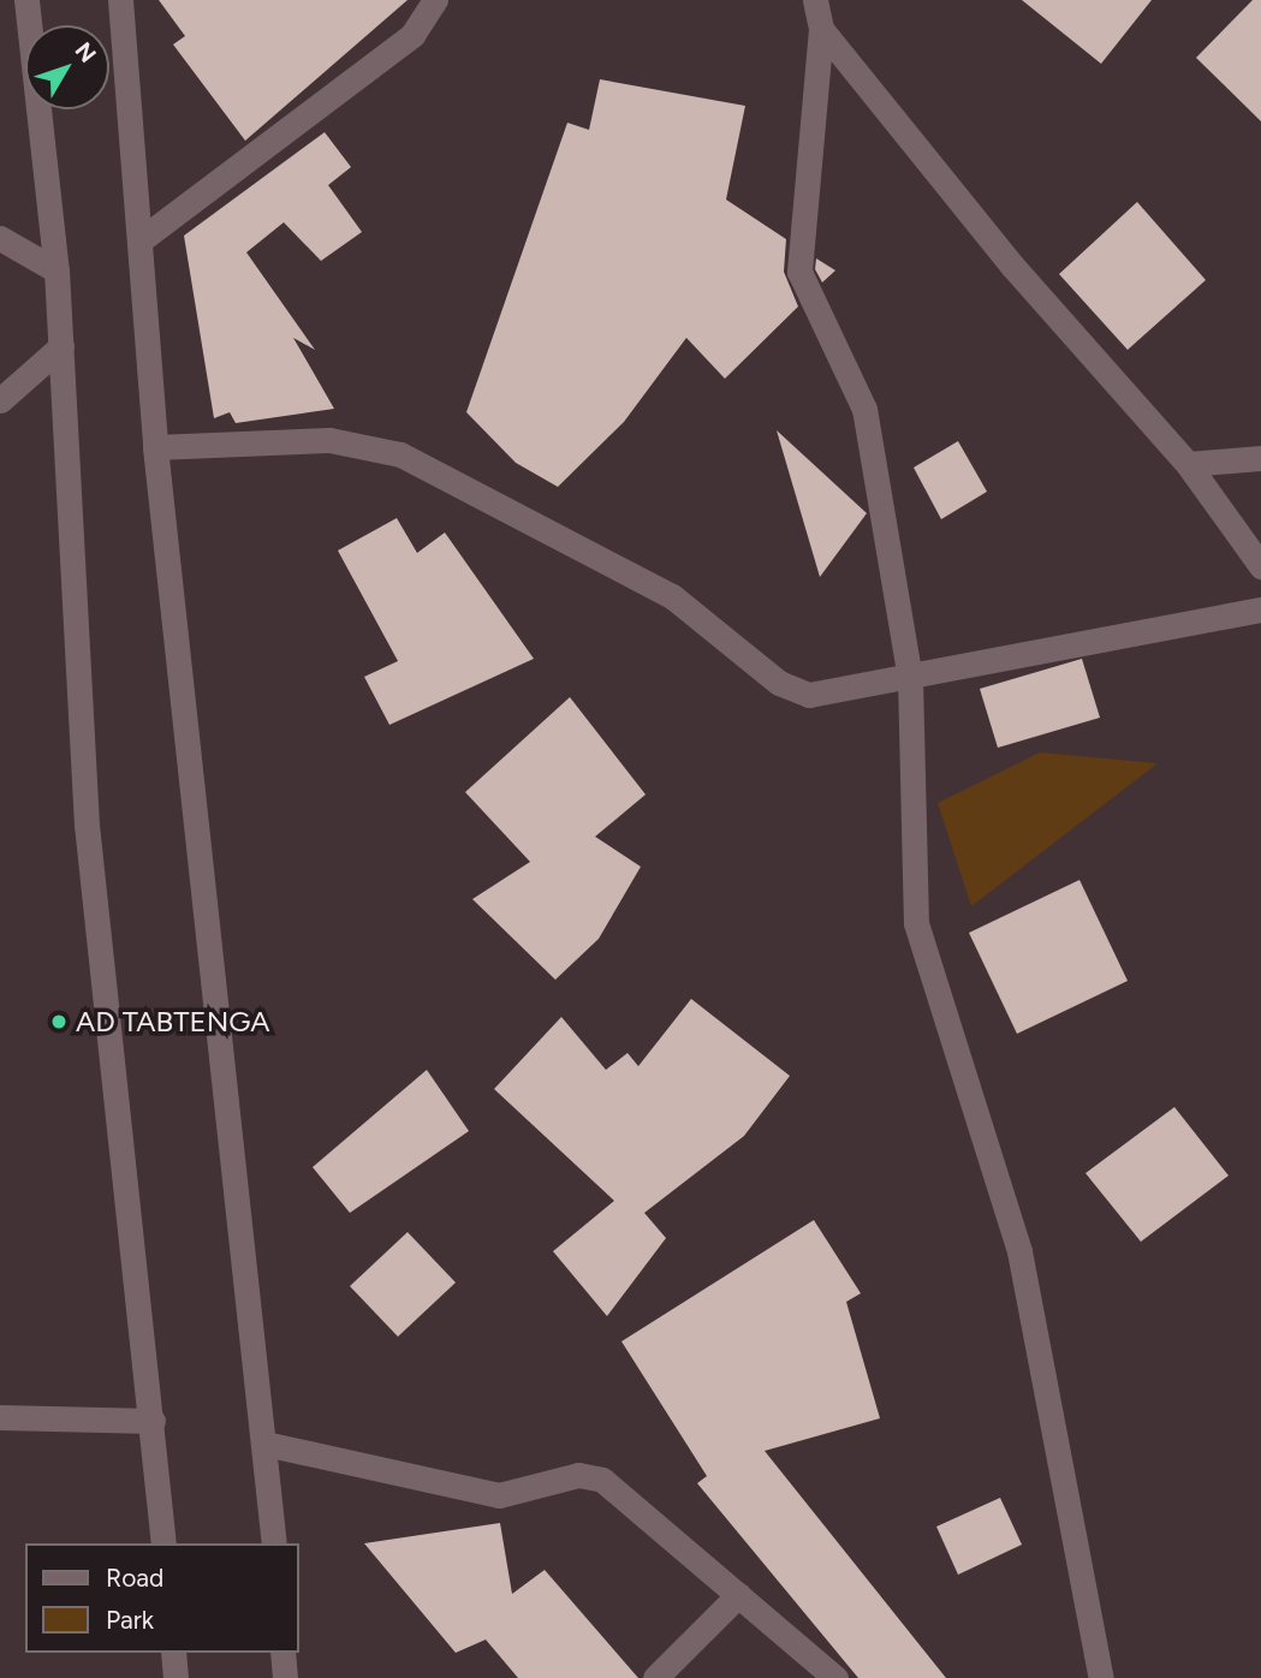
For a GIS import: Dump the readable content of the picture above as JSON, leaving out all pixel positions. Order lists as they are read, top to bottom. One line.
{"places":["AD TABTENGA"],"legend":["Road","Park"],"north":"top right"}
